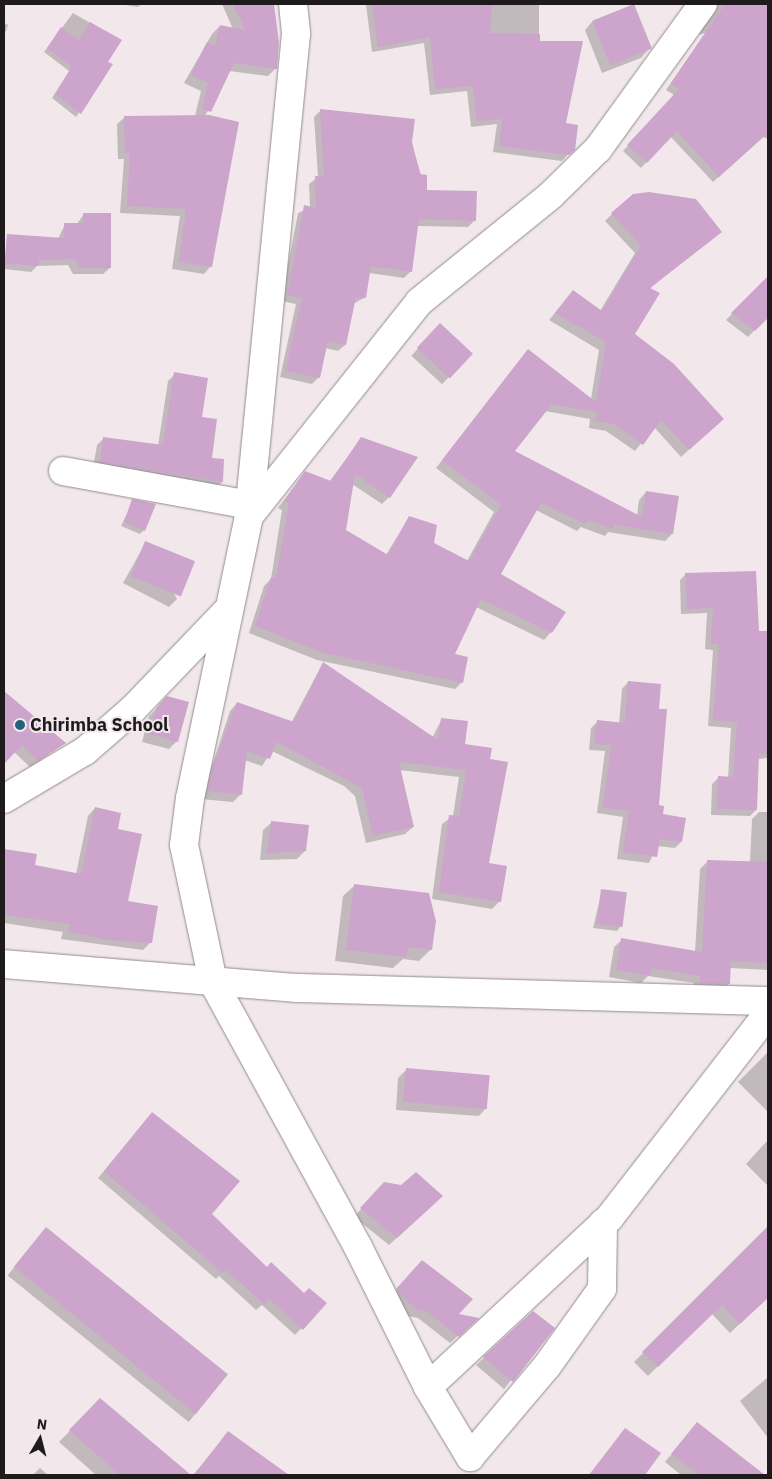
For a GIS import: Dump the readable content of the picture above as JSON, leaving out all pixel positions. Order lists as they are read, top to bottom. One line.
{"places":["Chirimba School"],"north":"top"}
